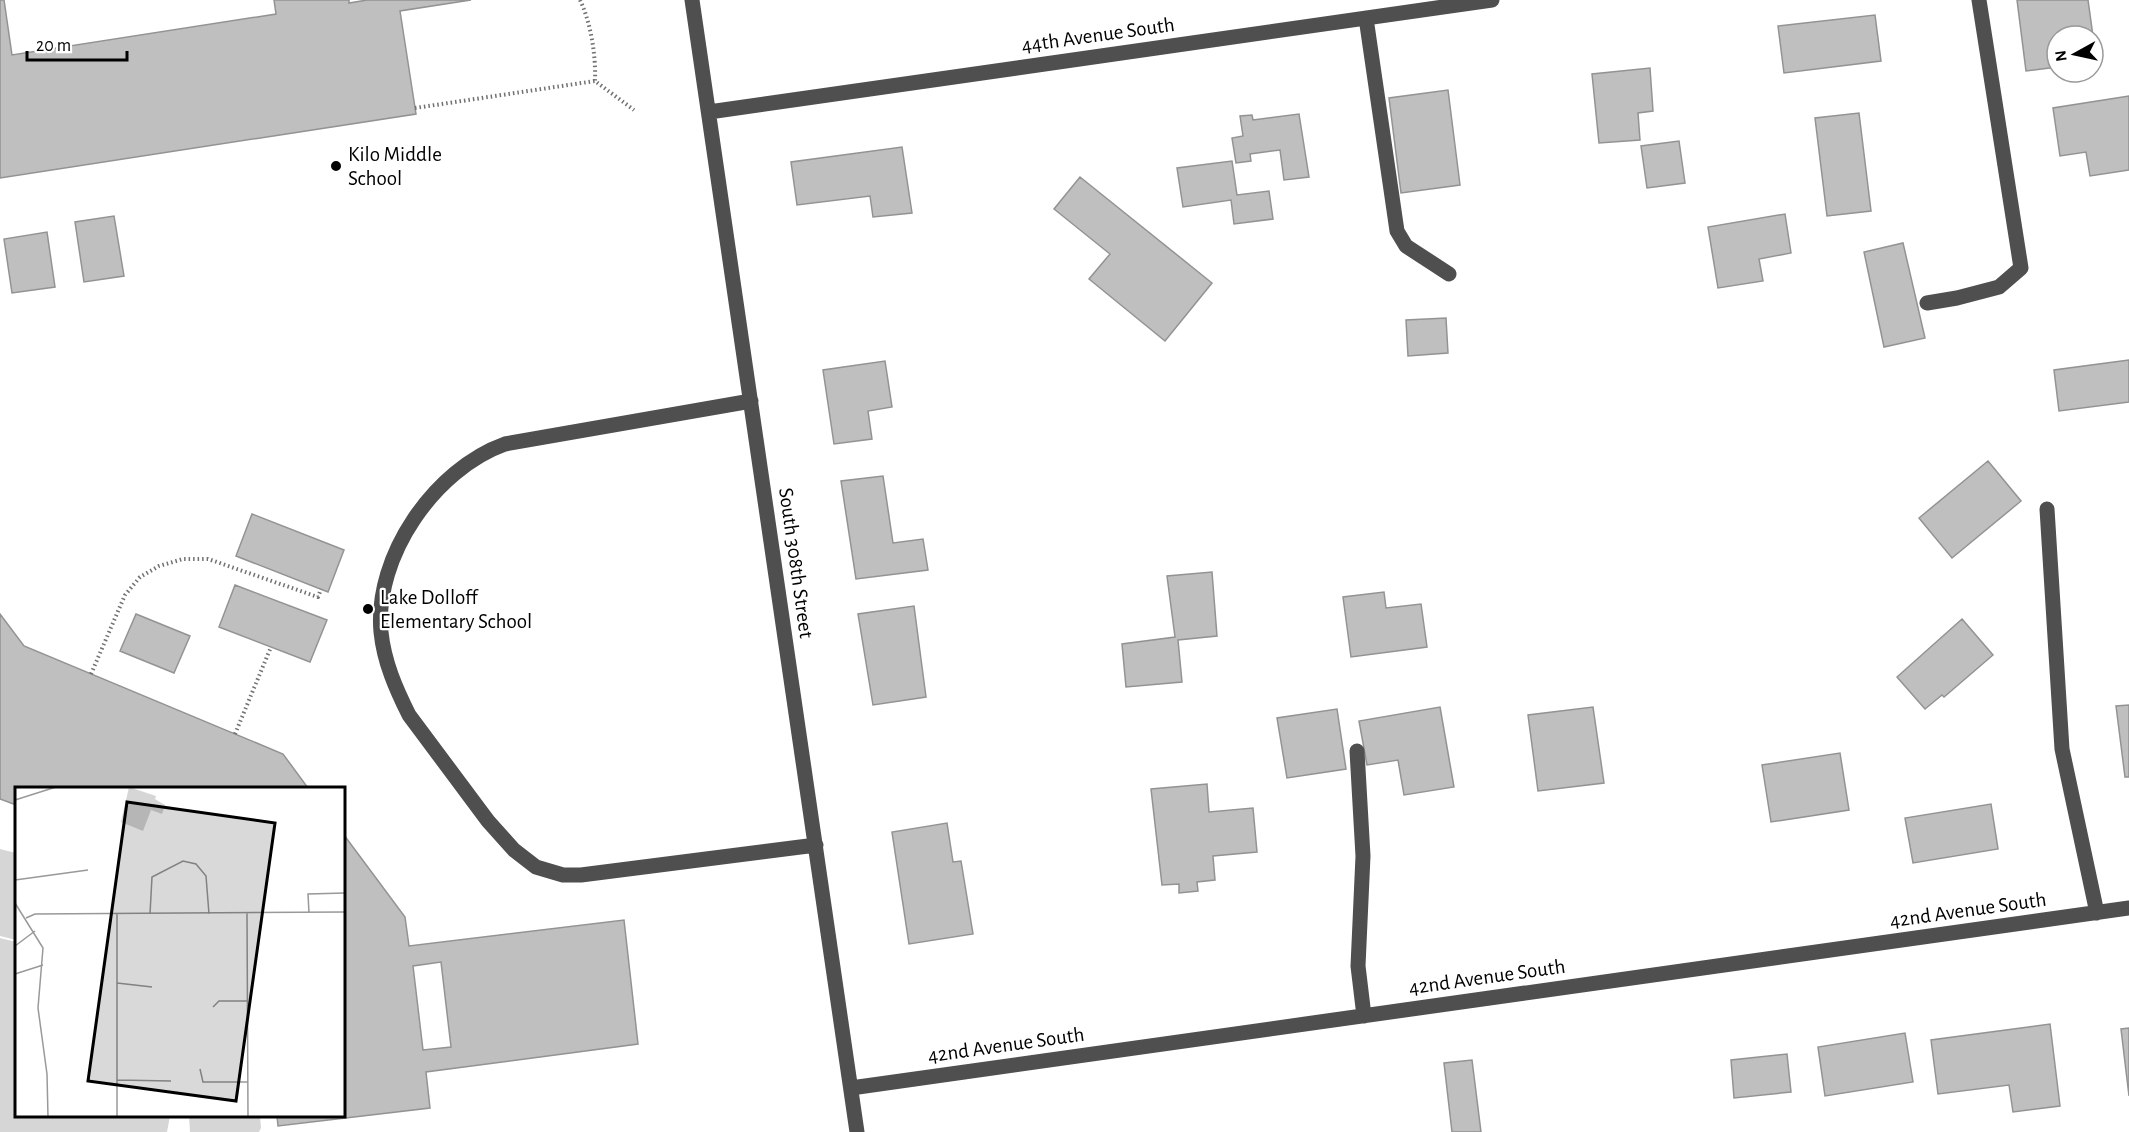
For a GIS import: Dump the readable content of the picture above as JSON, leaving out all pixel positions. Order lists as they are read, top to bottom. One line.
{"streets":{"street":["44th Avenue South","South 308th Street","42nd Avenue South"]},"crossings":[["44th Avenue South","South 308th Street"],["South 308th Street","42nd Avenue South"]],"places":["Kilo Middle School","Lake Dolloff Elementary School"],"scale_bar":"20 m","north":"left"}
